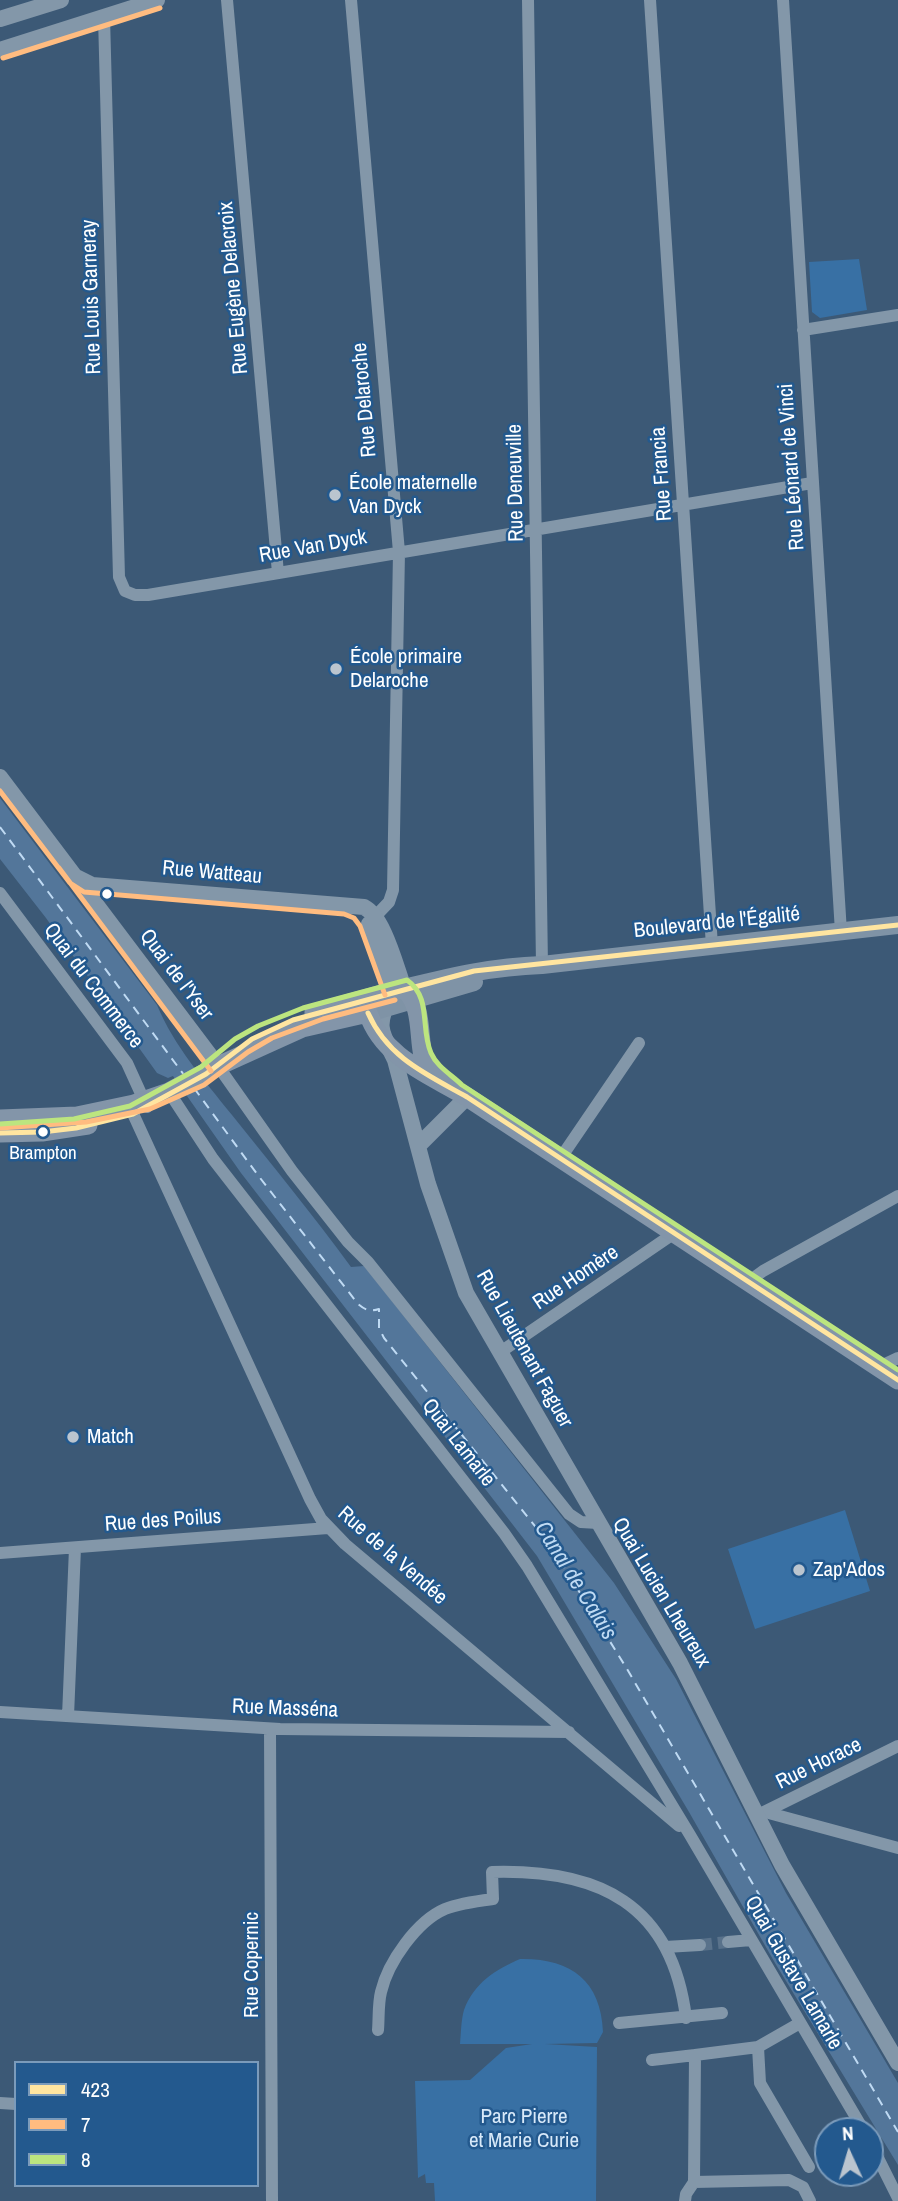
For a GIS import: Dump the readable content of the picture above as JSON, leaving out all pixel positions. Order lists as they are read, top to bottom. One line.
{"streets":{"main road":["Boulevard de l'Égalité"],"street":["Rue Eugène Delacroix","Rue Louis Garneray","Rue Delaroche","Rue Léonard de Vinci","Rue Francia","Rue Deneuville","Rue Van Dyck","Rue Watteau","Quai de l'Yser","Quai du Commerce","Rue Homère","Rue Lieutenant Faguer","Quai Lamarle","Rue des Poilus","Rue de la Vendée","Quai Lucien Lheureux","Rue Masséna","Rue Horace","Rue Copernic","Quai Gustave Lamarle"]},"crossings":[["Rue Eugène Delacroix","Rue Van Dyck"],["Rue Louis Garneray","Rue Van Dyck"],["Rue Delaroche","Rue Van Dyck"],["Rue Delaroche","Rue Watteau"],["Rue Léonard de Vinci","Rue Van Dyck"],["Rue Léonard de Vinci","Boulevard de l'Égalité"],["Rue Francia","Rue Van Dyck"],["Rue Francia","Boulevard de l'Égalité"],["Rue Deneuville","Rue Van Dyck"],["Rue Deneuville","Boulevard de l'Égalité"],["Rue Watteau","Quai de l'Yser"],["Boulevard de l'Égalité","Quai de l'Yser"],["Boulevard de l'Égalité","Quai Lucien Lheureux"],["Quai de l'Yser","Quai Lucien Lheureux"],["Quai du Commerce","Rue de la Vendée"],["Rue Homère","Rue Lieutenant Faguer"],["Rue Lieutenant Faguer","Quai Lucien Lheureux"],["Quai Lamarle","Rue de la Vendée"],["Quai Lamarle","Quai Gustave Lamarle"],["Rue des Poilus","Rue de la Vendée"],["Rue de la Vendée","Rue Masséna"],["Rue de la Vendée","Quai Gustave Lamarle"],["Quai Lucien Lheureux","Rue Horace"],["Rue Masséna","Rue Copernic"]],"water":["Canal de Calais"],"parks":["Parc Pierre et Marie Curie"],"places":["École maternelle Van Dyck","École primaire Delaroche","Brampton","Match","Zap'Ados"],"lines":["transit line 7","transit line 423","transit line 8"],"legend":["423","7","8"],"north":"top"}
